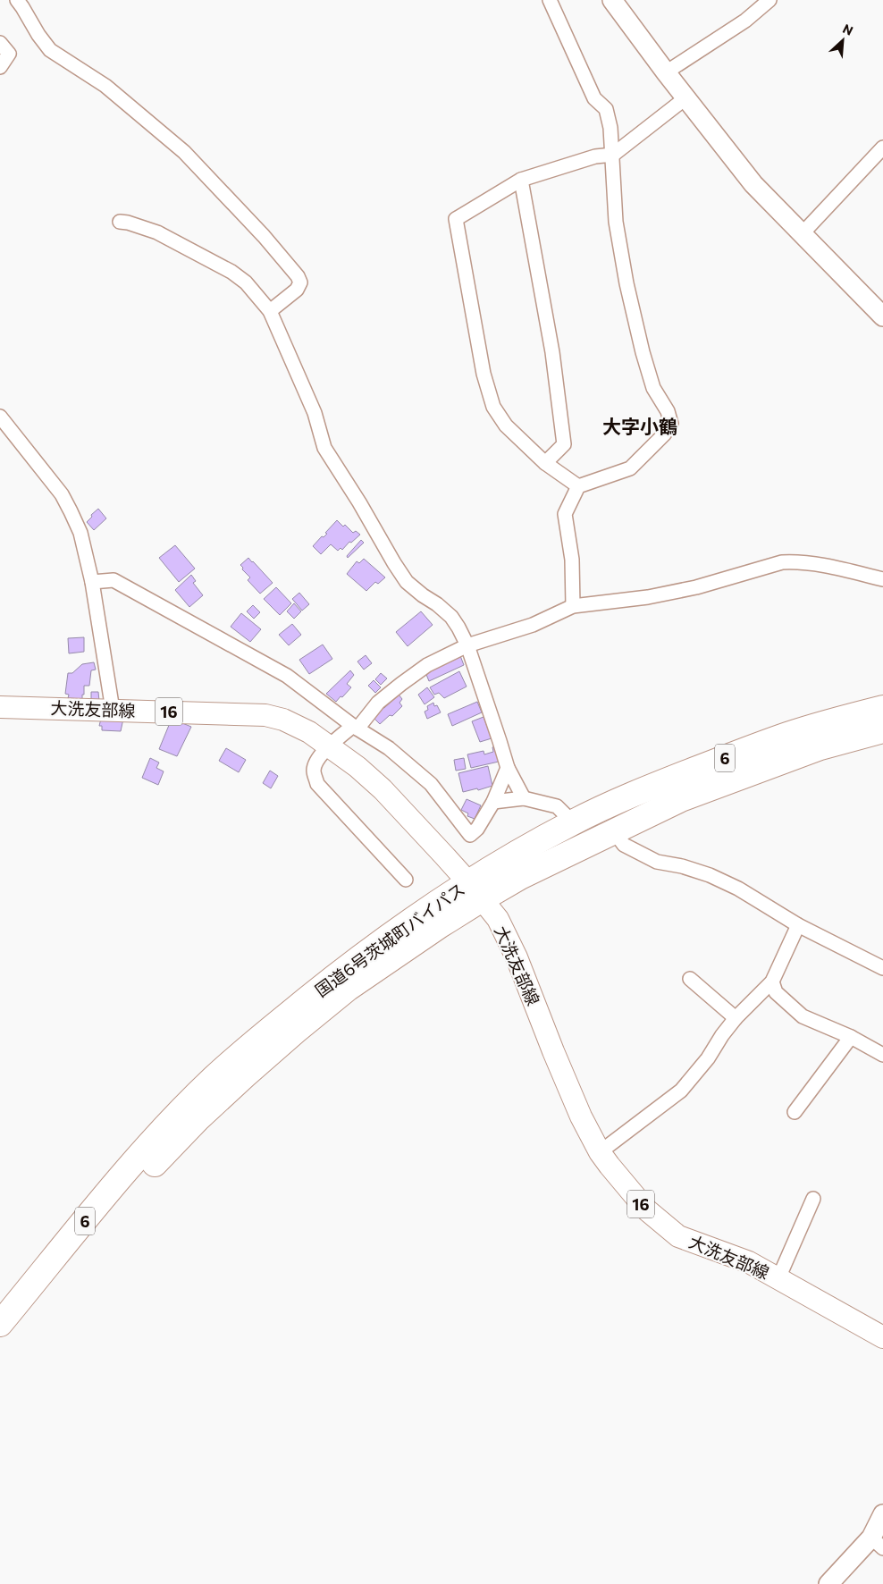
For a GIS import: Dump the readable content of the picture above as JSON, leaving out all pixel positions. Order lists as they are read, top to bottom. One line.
{"streets":{"highway":["6","国道6号茨城町バイパス"],"main road":["大洗友部線","16"]},"crossings":[["大洗友部線","国道6号茨城町バイパス"]],"districts":["大字小鶴"],"north":"top right"}
